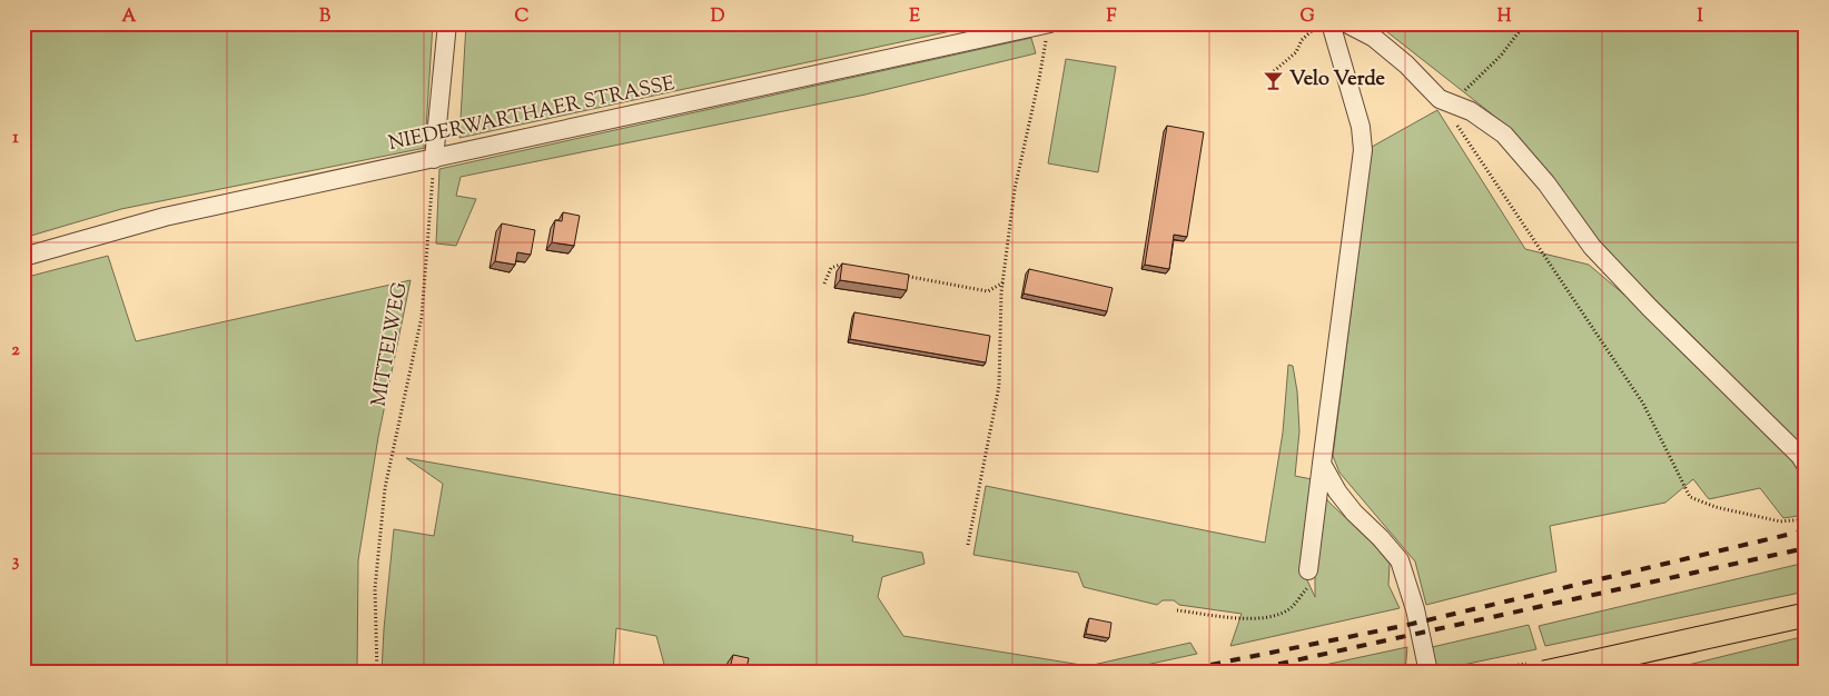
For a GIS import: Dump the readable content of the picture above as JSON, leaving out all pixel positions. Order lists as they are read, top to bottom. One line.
{"streets":{"street":["NIEDERWARTHAER STRASSE"],"path":["MITTELWEG"]},"crossings":[["NIEDERWARTHAER STRASSE","MITTELWEG"]],"places":{"bar":["Velo Verde"]},"grid":{"columns":["A","B","C","D","E","F","G","H","I"],"rows":["1","2","3"]}}
